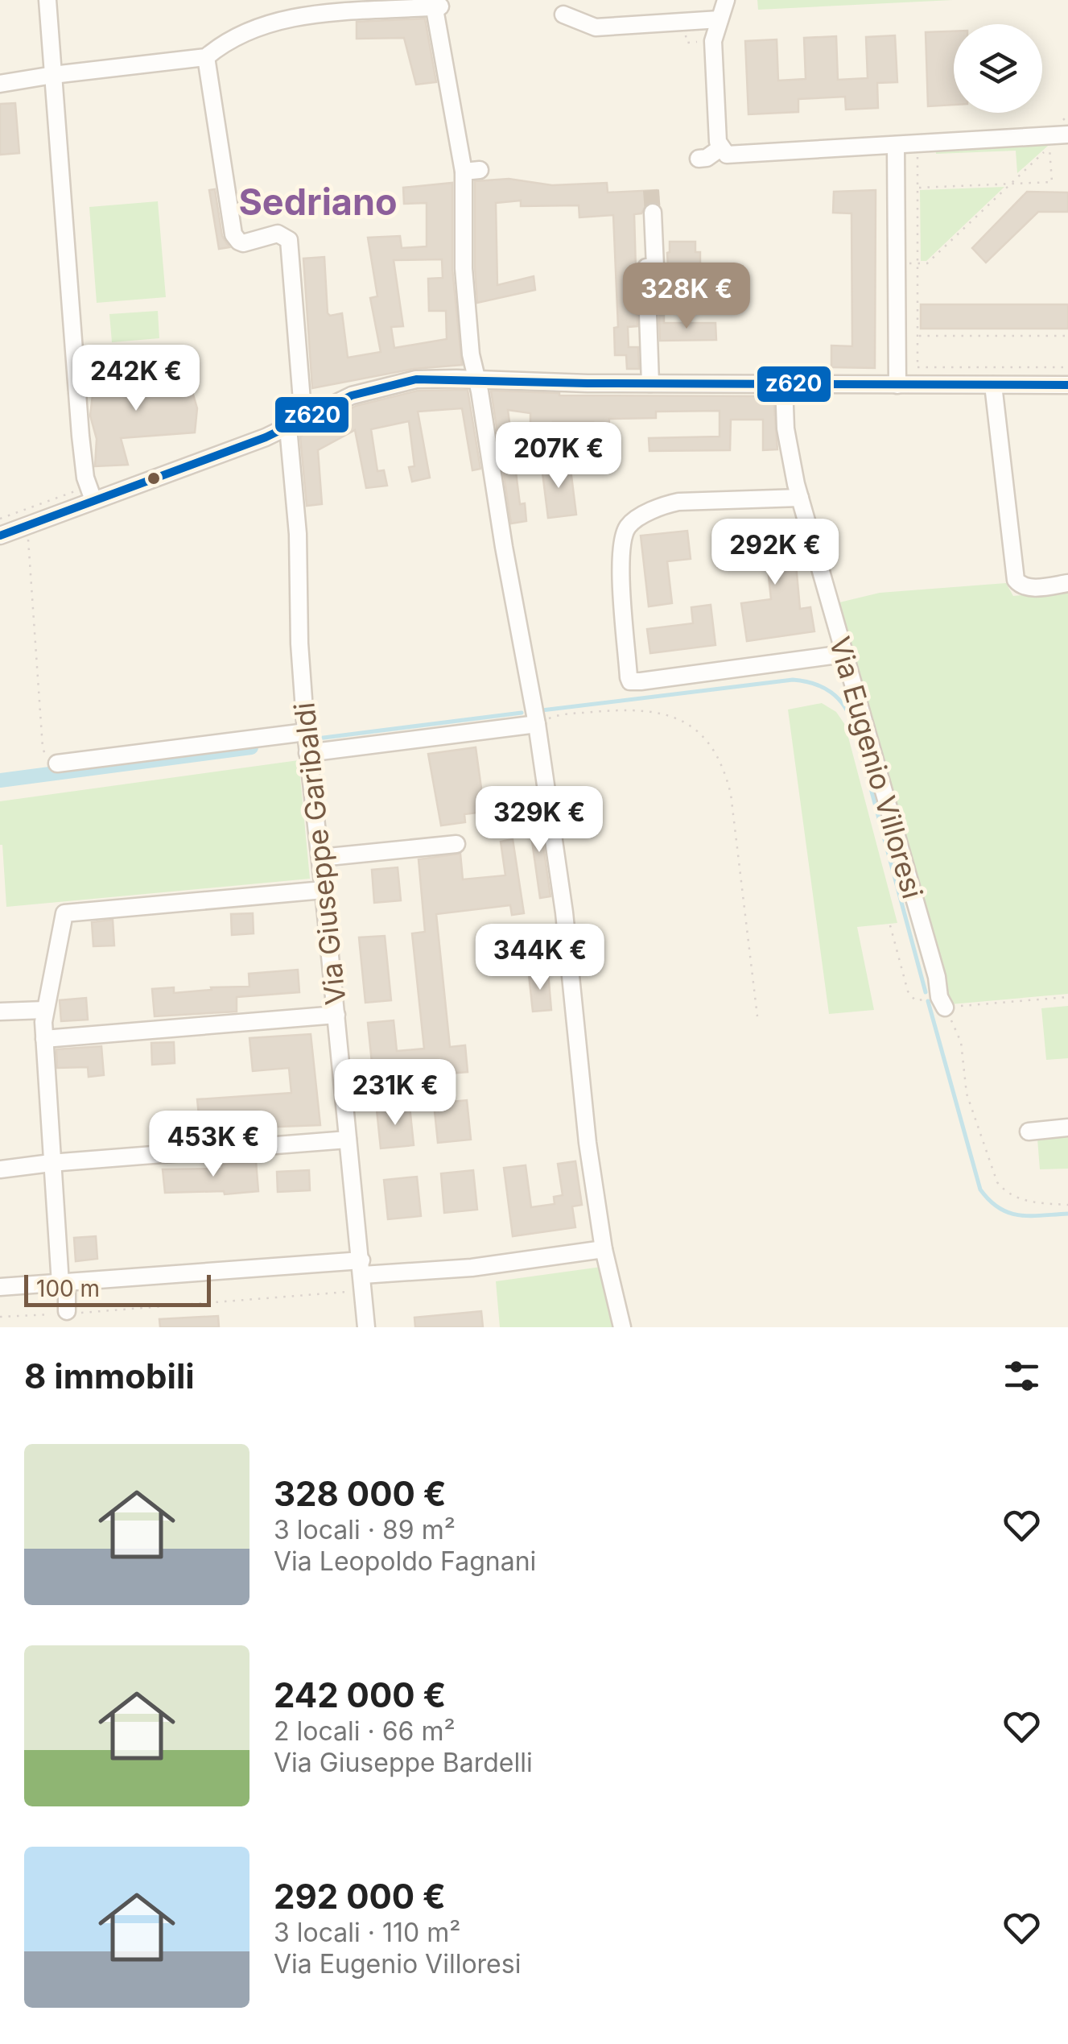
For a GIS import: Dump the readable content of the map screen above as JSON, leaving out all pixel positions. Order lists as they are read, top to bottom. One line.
{"streets":{"street":["Via Eugenio Villoresi","Via Giuseppe Garibaldi"]},"districts":["Sedriano"],"lines":["transit line z620"],"scale_bar":"100 m","page":{"price":["328K €","242K €","207K €","292K €","329K €","344K €","231K €","453K €"],"scale":"100 m","heading":"8 immobili","list":[{"name":"328 000 €","note":"3 locali · 89 m² · Via Leopoldo Fagnani"},{"name":"242 000 €","note":"2 locali · 66 m² · Via Giuseppe Bardelli"},{"name":"292 000 €","note":"3 locali · 110 m² · Via Eugenio Villoresi"}]}}
